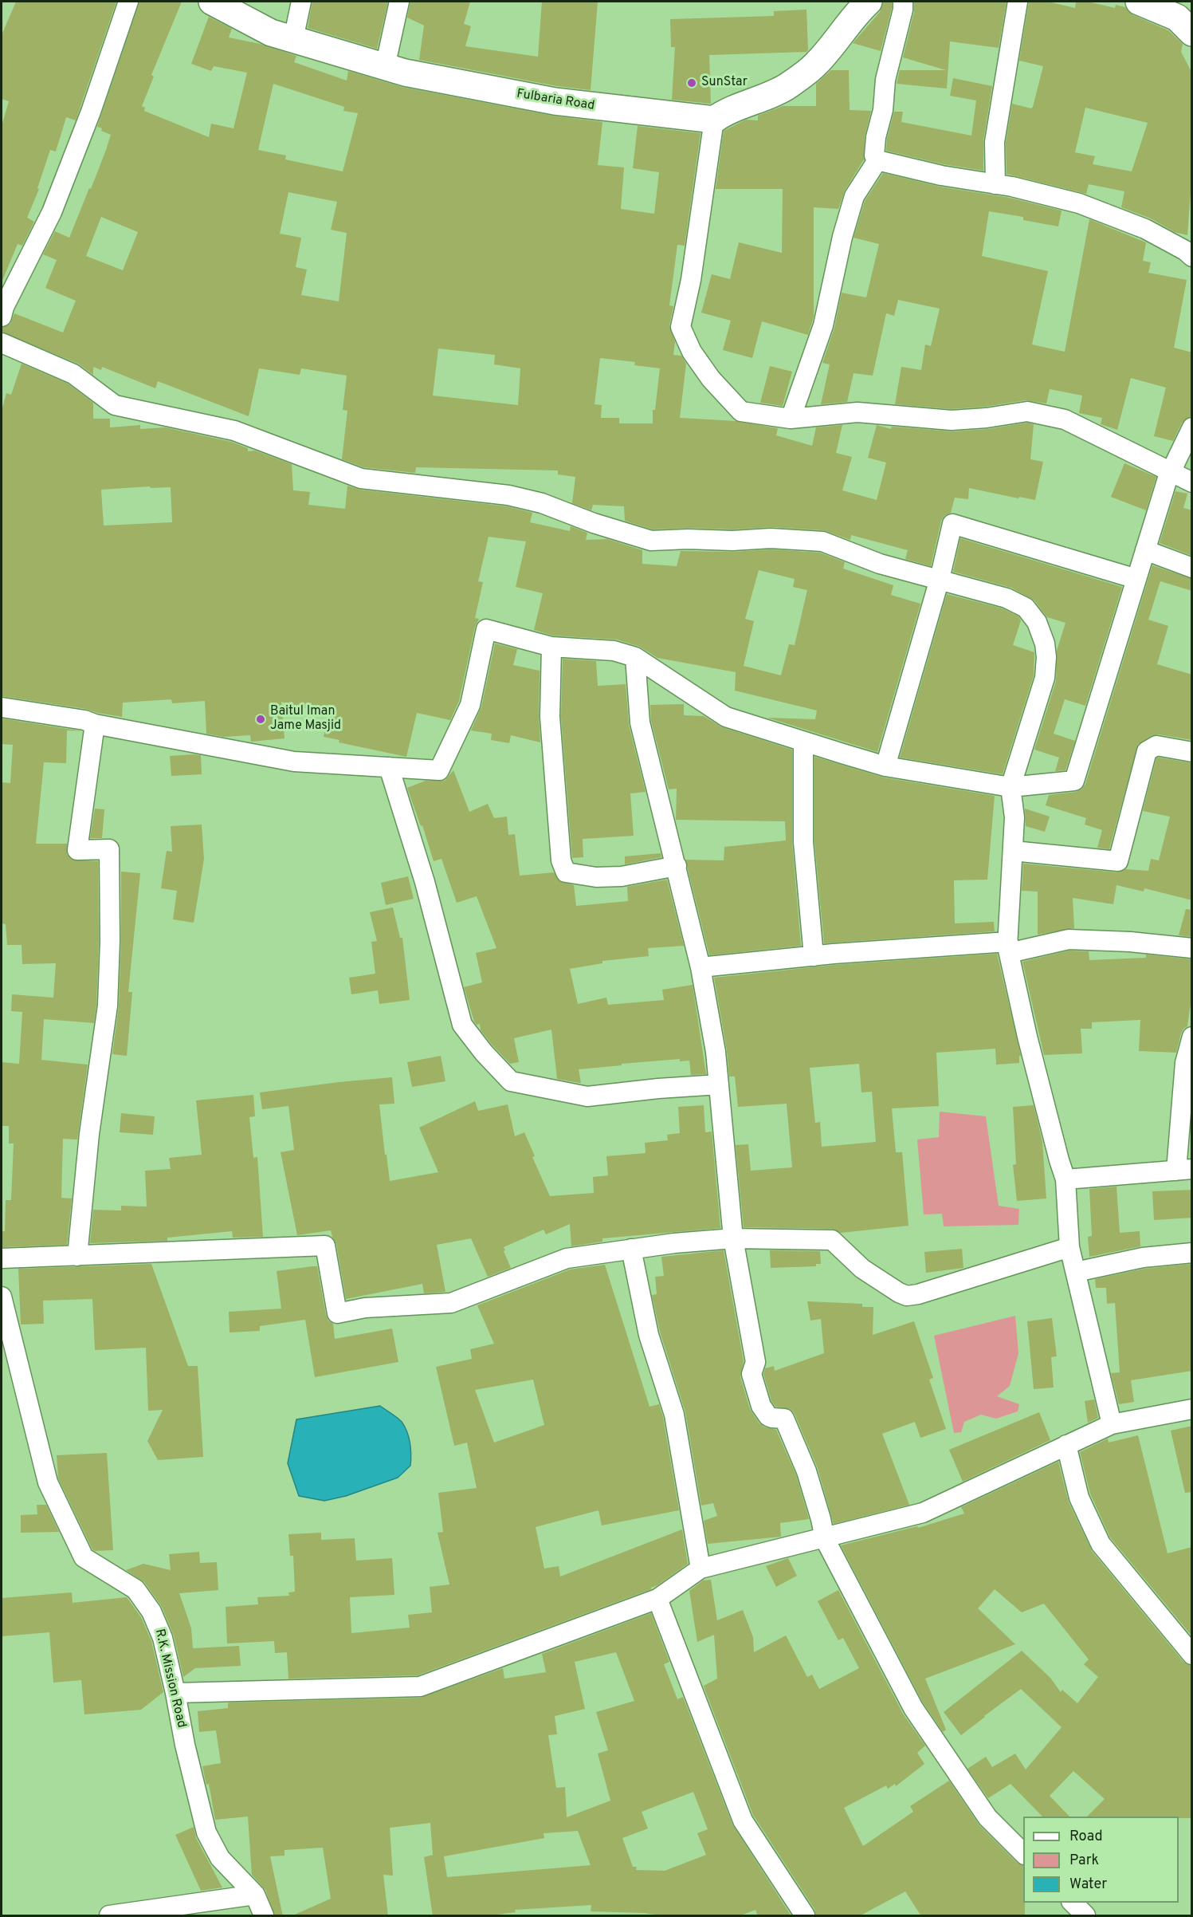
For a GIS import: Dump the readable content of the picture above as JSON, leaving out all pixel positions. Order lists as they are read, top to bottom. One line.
{"streets":{"main road":["Fulbaria Road"],"street":["R.K. Mission Road"]},"places":["SunStar","Baitul Iman Jame Masjid"],"legend":["Road","Park","Water"]}
